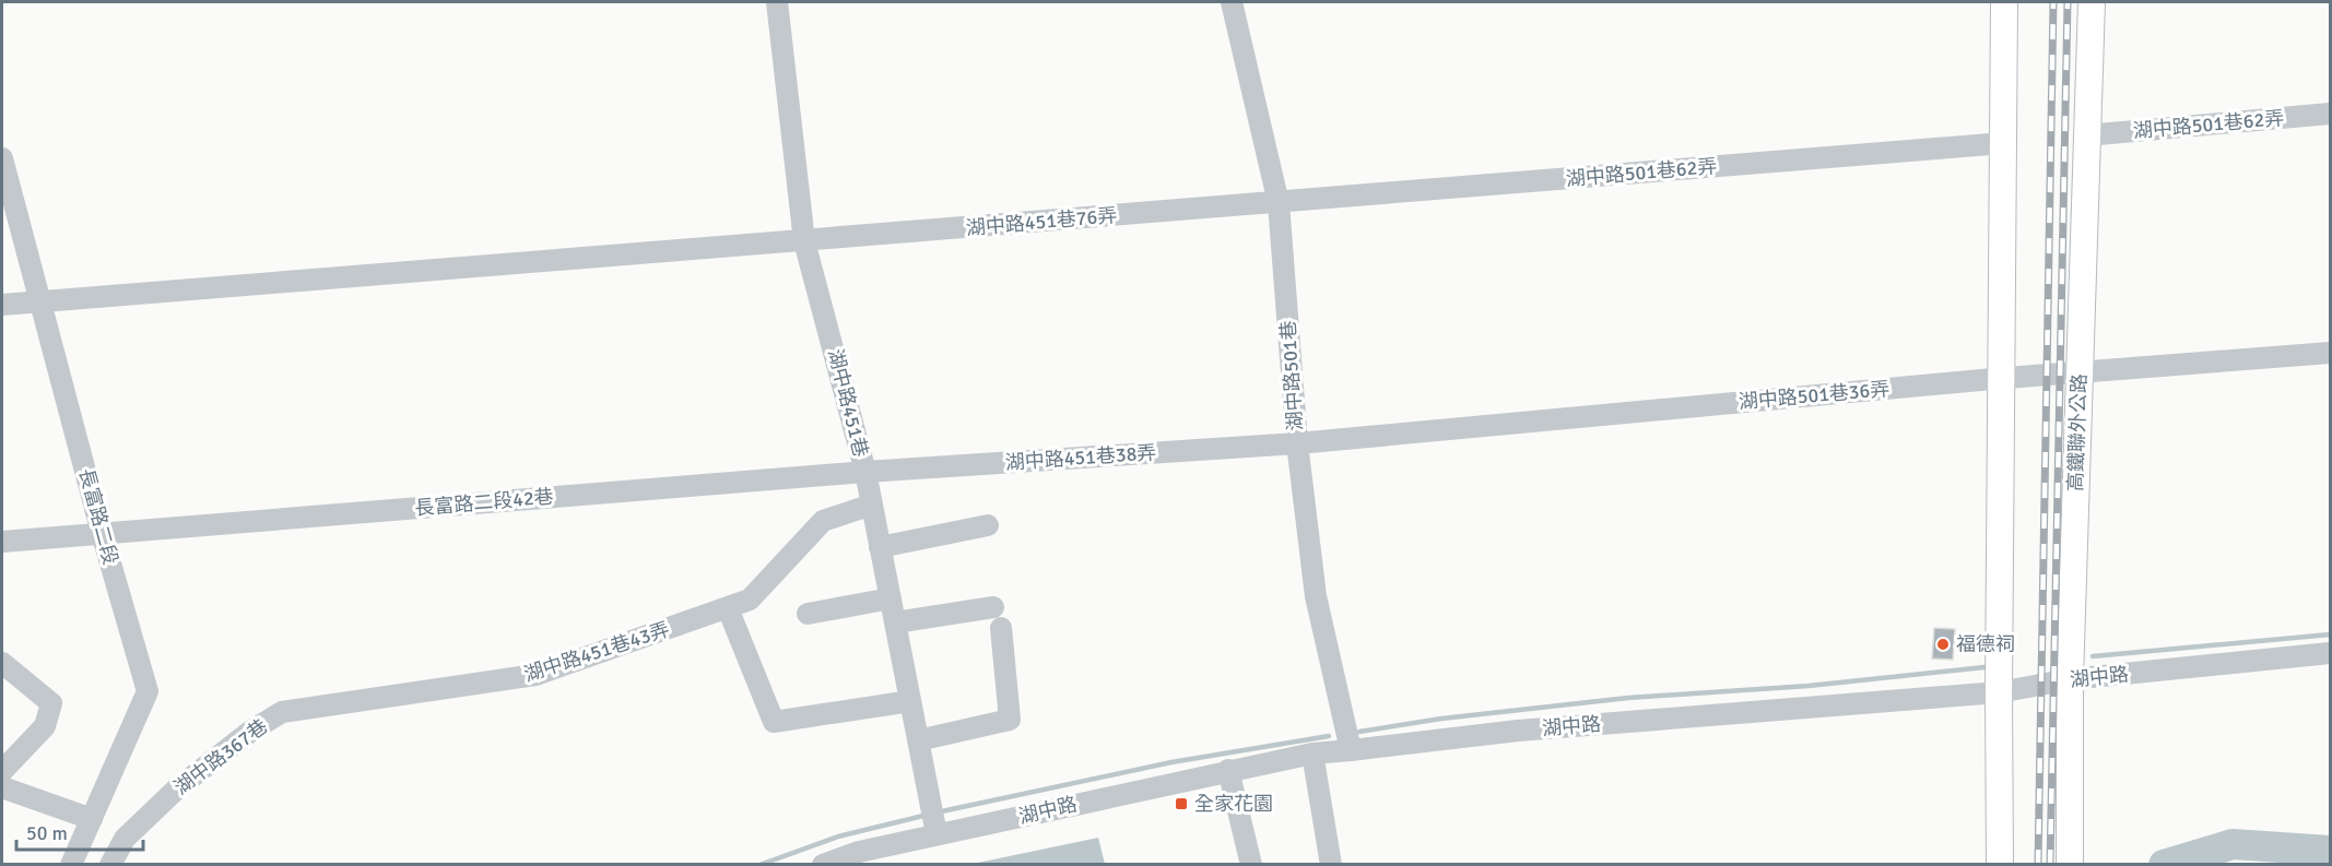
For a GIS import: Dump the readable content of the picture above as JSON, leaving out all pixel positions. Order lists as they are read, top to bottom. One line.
{"streets":{"main road":["高鐵聯外公路"],"street":["湖中路501巷62弄","湖中路451巷76弄","湖中路501巷","湖中路501巷36弄","湖中路451巷","湖中路451巷38弄","長富路二段42巷","長富路二段","湖中路451巷43弄","湖中路","湖中路367巷"]},"crossings":[["湖中路501巷62弄","湖中路451巷76弄"],["湖中路501巷62弄","湖中路501巷"],["湖中路501巷62弄","高鐵聯外公路"],["湖中路451巷76弄","湖中路501巷"],["湖中路451巷76弄","湖中路451巷"],["湖中路451巷76弄","長富路二段"],["湖中路501巷","湖中路501巷36弄"],["湖中路501巷","湖中路451巷38弄"],["湖中路501巷","湖中路"],["湖中路501巷36弄","高鐵聯外公路"],["湖中路501巷36弄","湖中路451巷38弄"],["湖中路451巷","湖中路451巷38弄"],["湖中路451巷","長富路二段42巷"],["湖中路451巷","湖中路451巷43弄"],["湖中路451巷","湖中路"],["高鐵聯外公路","湖中路"],["湖中路451巷38弄","長富路二段42巷"],["長富路二段42巷","長富路二段"],["湖中路451巷43弄","湖中路367巷"]],"places":{"other":["福德祠"],"transit":["全家花園"]},"scale_bar":"50 m"}
